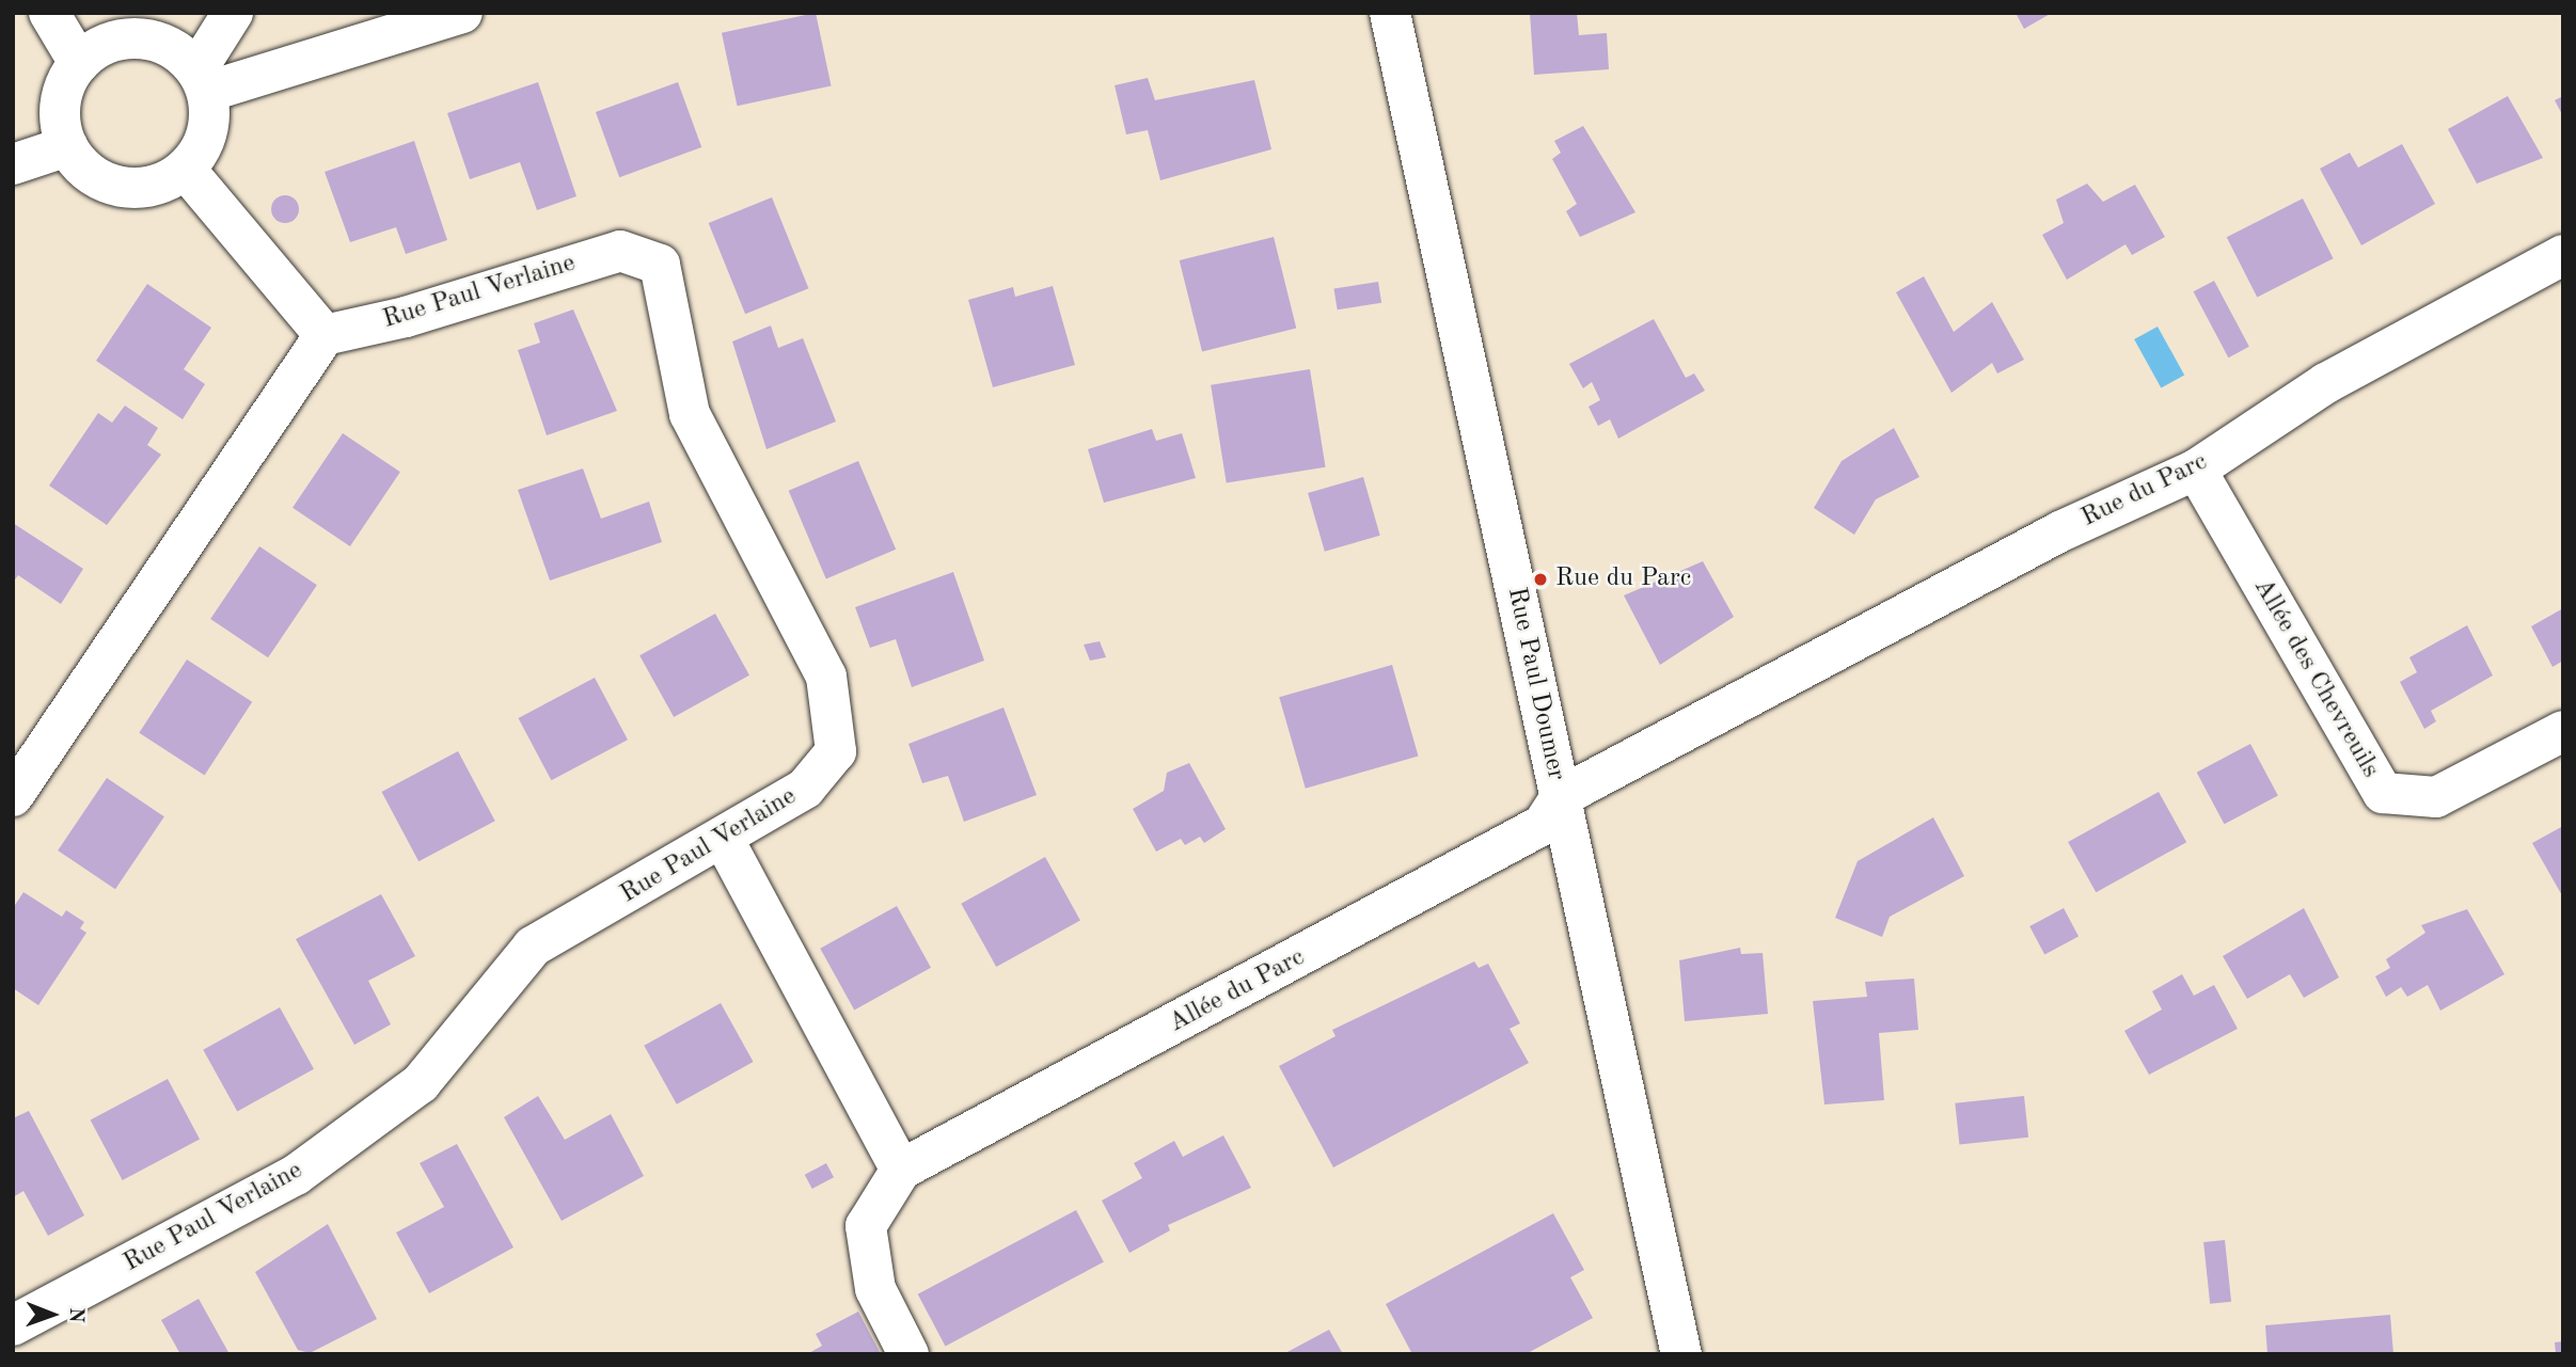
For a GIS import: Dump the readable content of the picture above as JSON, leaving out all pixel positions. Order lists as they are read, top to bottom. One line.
{"streets":{"street":["Rue Paul Verlaine","Rue du Parc","Allée des Chevreuils","Rue Paul Doumer","Allée du Parc"]},"crossings":[["Rue du Parc","Allée des Chevreuils"],["Rue du Parc","Rue Paul Doumer"],["Rue du Parc","Allée du Parc"],["Rue Paul Doumer","Allée du Parc"]],"places":["Rue du Parc"],"north":"right"}
